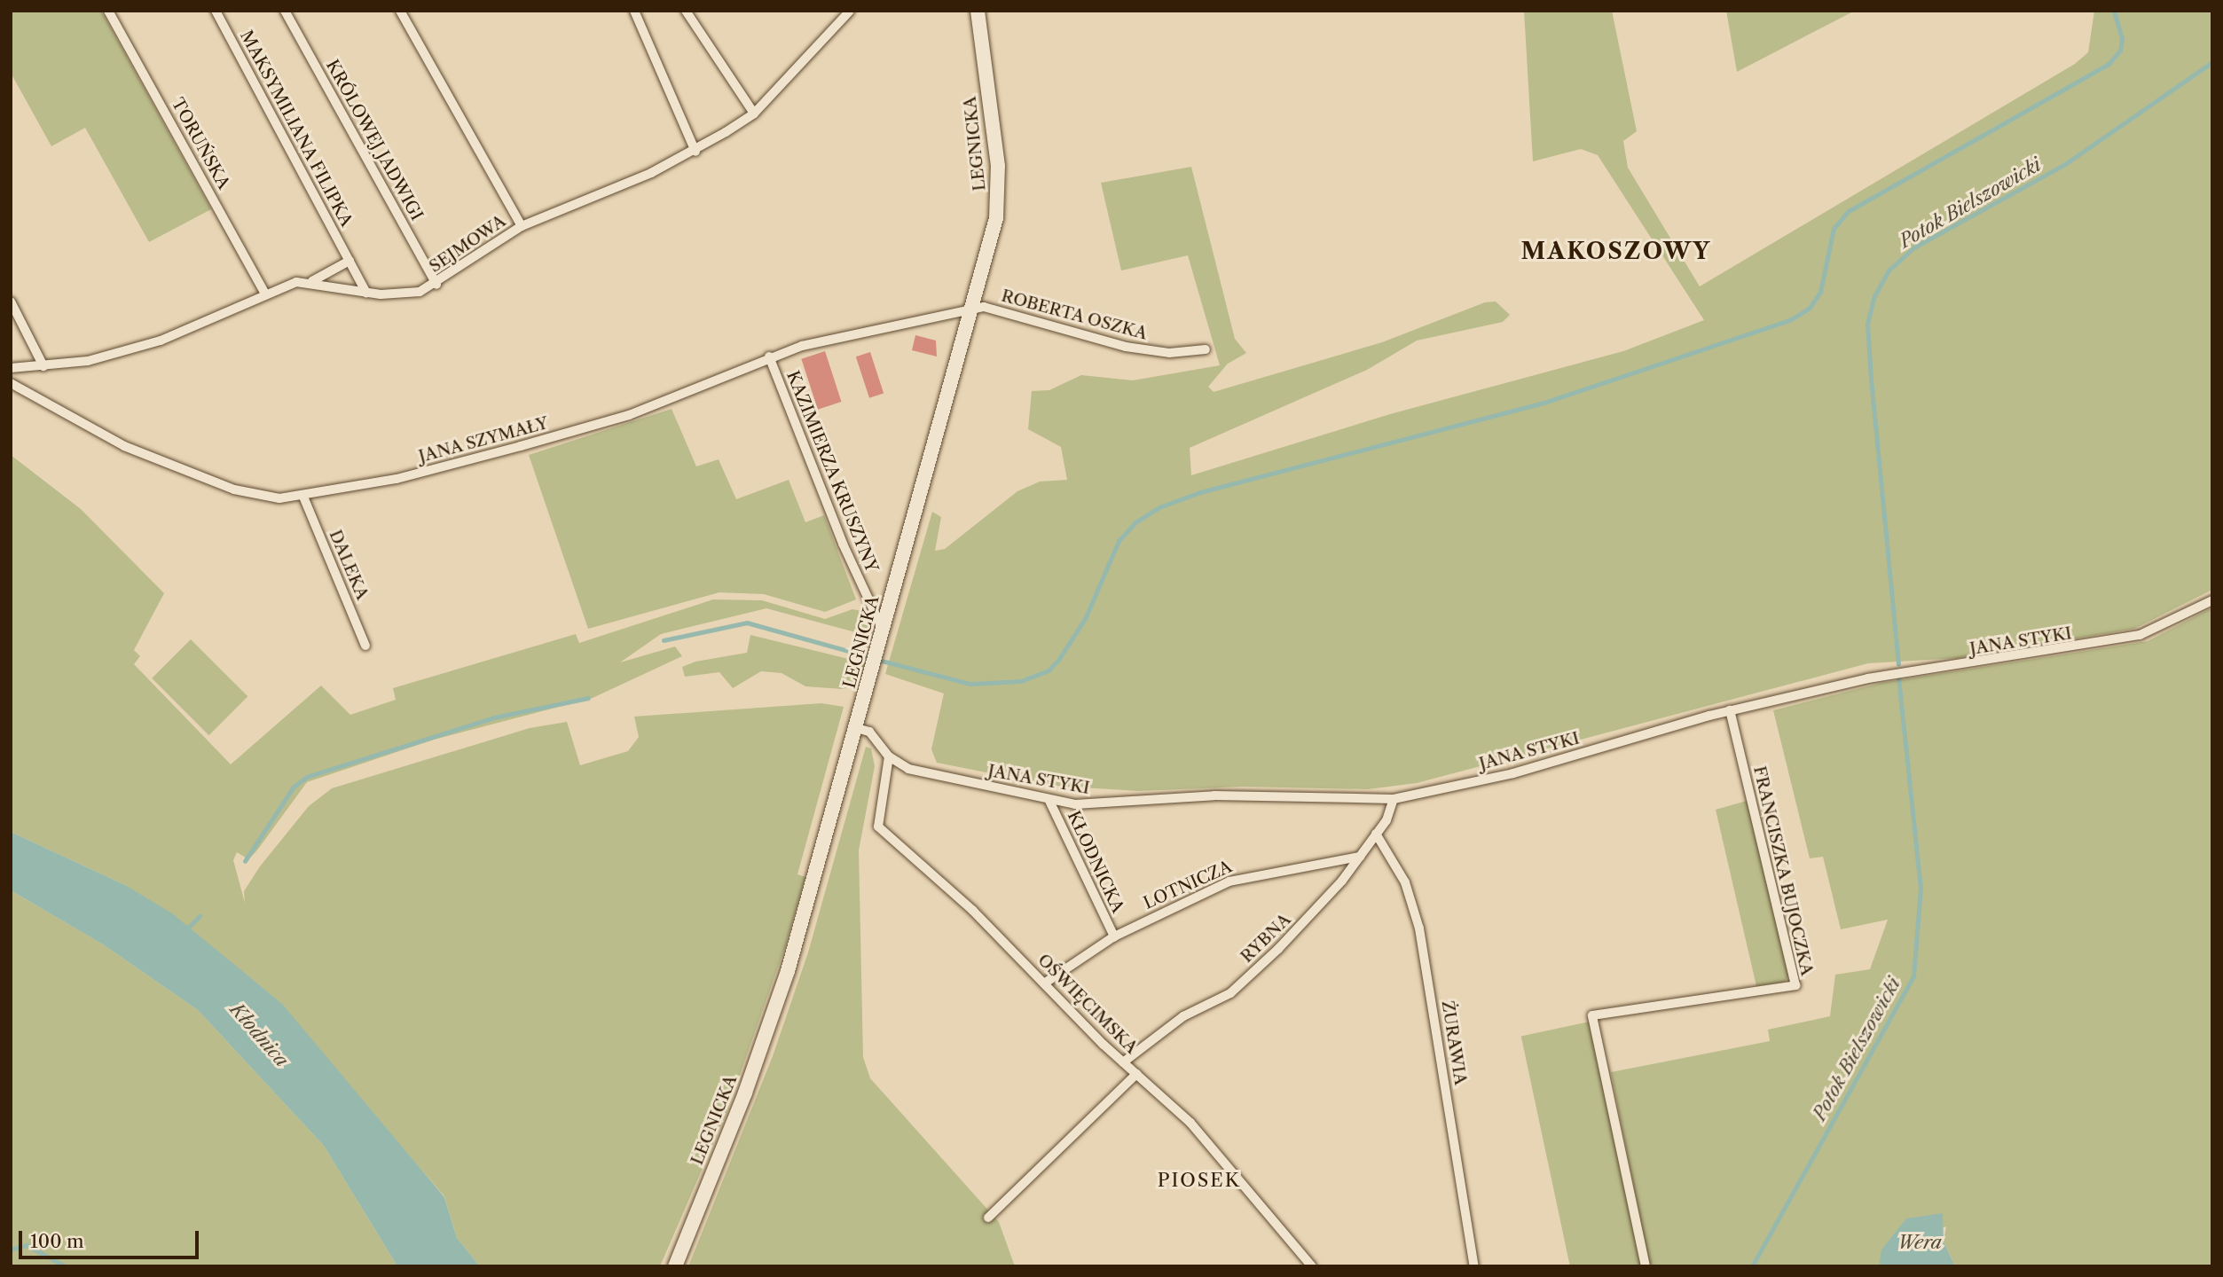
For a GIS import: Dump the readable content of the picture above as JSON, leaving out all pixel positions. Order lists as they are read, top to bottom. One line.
{"streets":{"main road":["LEGNICKA"],"street":["MAKSYMILIANA FILIPKA","KRÓLOWEJ JADWIGI","TORUŃSKA","SEJMOWA","ROBERTA OSZKA","JANA SZYMAŁY","KAZIMIERZA KRUSZYNY","DALEKA","JANA STYKI","KŁODNICKA","FRANCISZKA BUJOCZKA","LOTNICZA","RYBNA","OŚWIĘCIMSKA","ŻURAWIA"]},"crossings":[["MAKSYMILIANA FILIPKA","SEJMOWA"],["KRÓLOWEJ JADWIGI","SEJMOWA"],["TORUŃSKA","SEJMOWA"],["LEGNICKA","ROBERTA OSZKA"],["LEGNICKA","JANA SZYMAŁY"],["LEGNICKA","KAZIMIERZA KRUSZYNY"],["LEGNICKA","JANA STYKI"],["ROBERTA OSZKA","JANA SZYMAŁY"],["JANA SZYMAŁY","KAZIMIERZA KRUSZYNY"],["JANA SZYMAŁY","DALEKA"],["JANA STYKI","KŁODNICKA"],["JANA STYKI","FRANCISZKA BUJOCZKA"],["JANA STYKI","RYBNA"],["JANA STYKI","OŚWIĘCIMSKA"],["KŁODNICKA","LOTNICZA"],["LOTNICZA","RYBNA"],["LOTNICZA","OŚWIĘCIMSKA"],["RYBNA","OŚWIĘCIMSKA"],["RYBNA","ŻURAWIA"]],"districts":["MAKOSZOWY","PIOSEK"],"water":["Potok Bielszowicki","Kłodnica","Wera"],"scale_bar":"100 m"}
